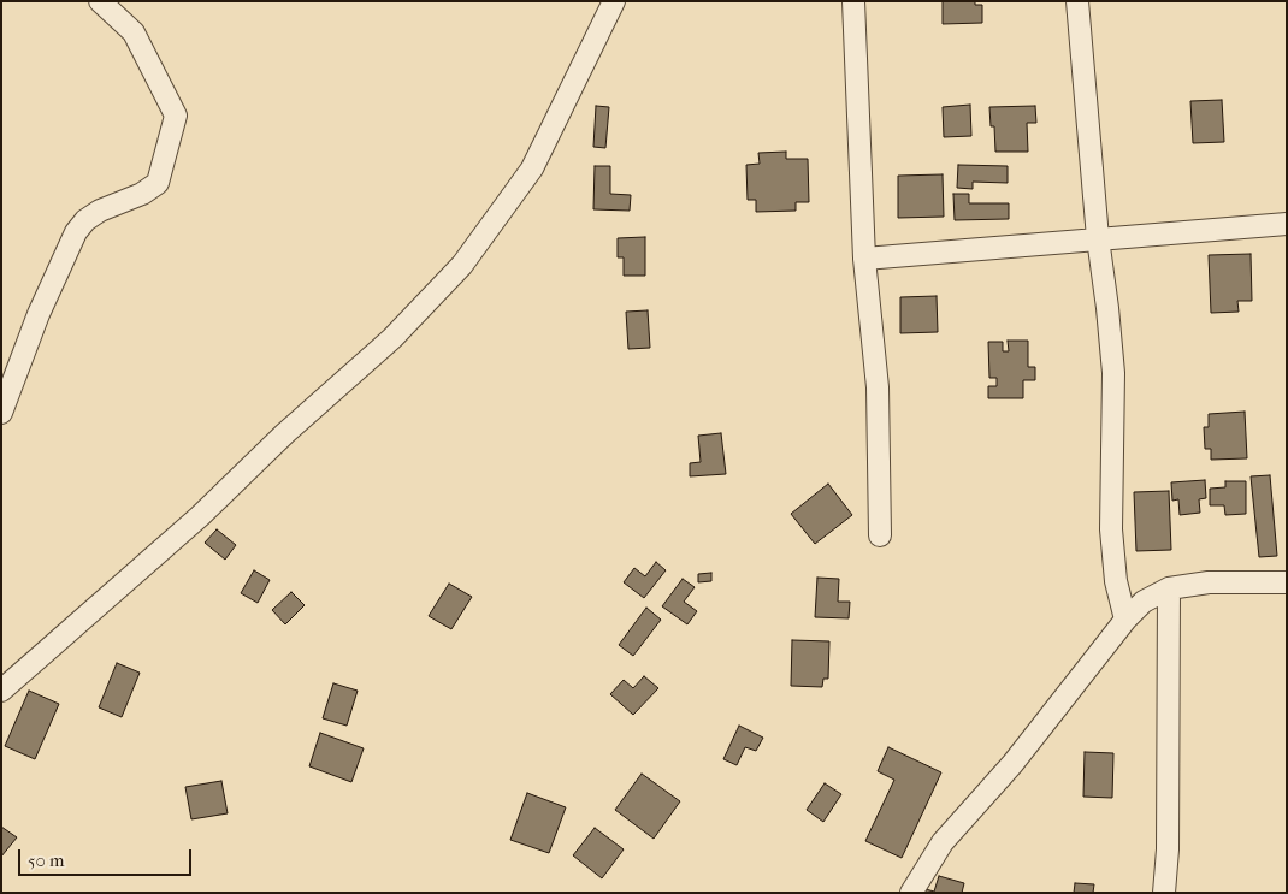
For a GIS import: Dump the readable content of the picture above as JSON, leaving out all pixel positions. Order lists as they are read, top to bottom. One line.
{"scale_bar":"50 m"}
